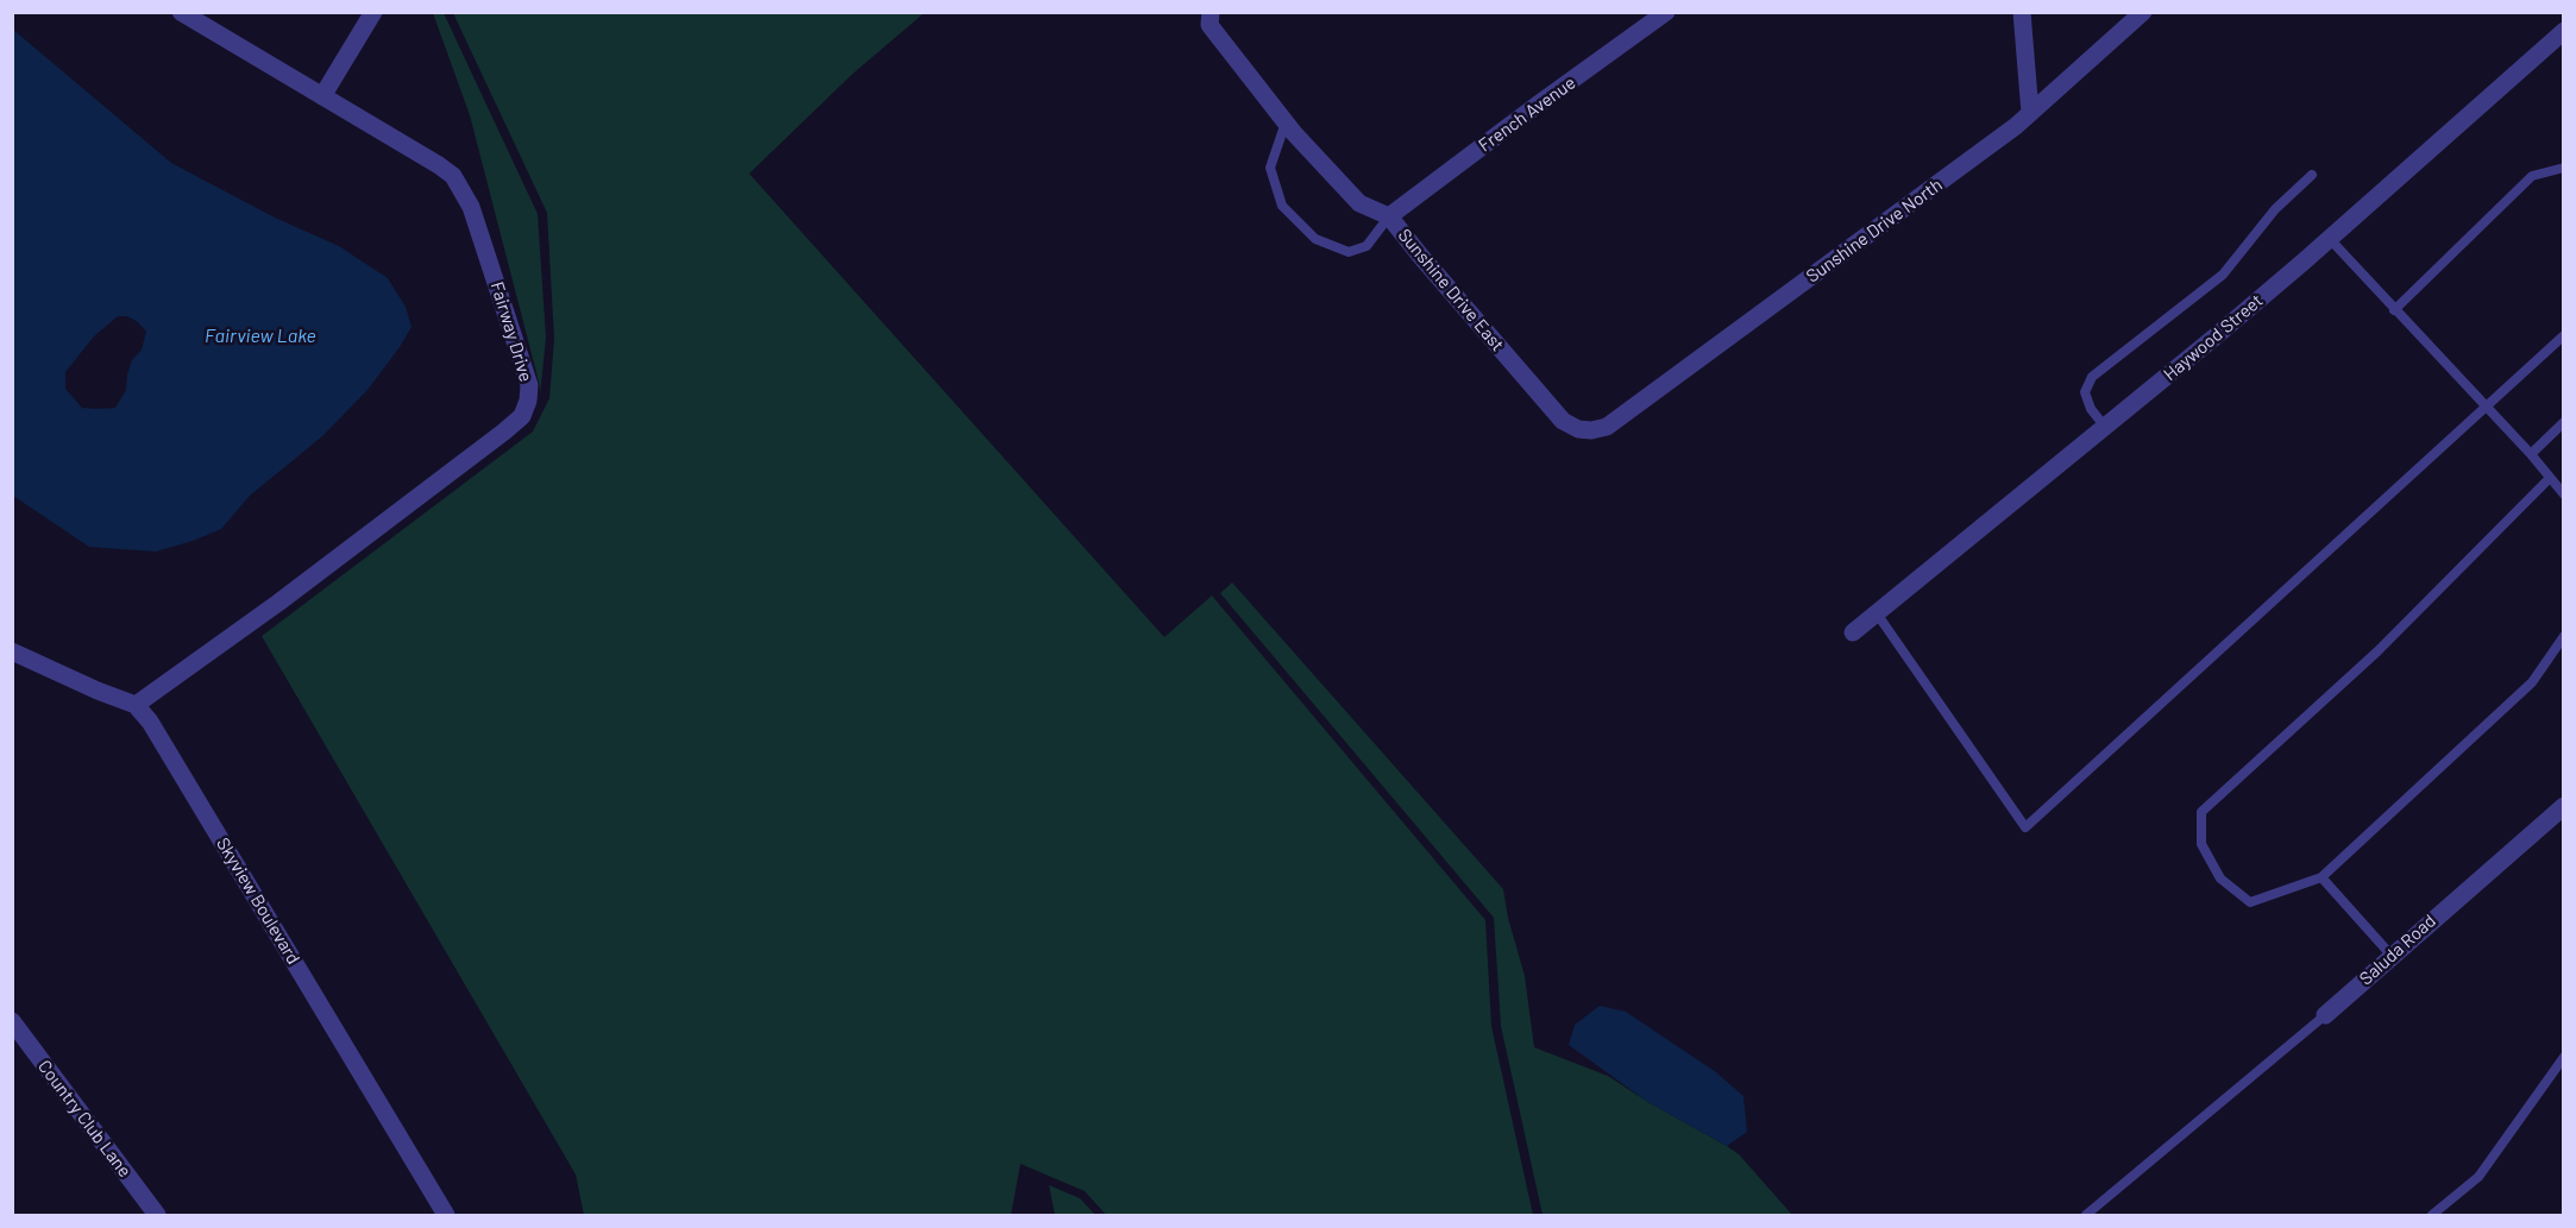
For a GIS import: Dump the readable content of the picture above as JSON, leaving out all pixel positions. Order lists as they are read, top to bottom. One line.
{"streets":{"street":["French Avenue","Sunshine Drive North","Sunshine Drive East","Fairway Drive","Haywood Street","Skyview Boulevard","Saluda Road","Country Club Lane"]},"crossings":[["French Avenue","Sunshine Drive East"],["Sunshine Drive North","Sunshine Drive East"],["Fairway Drive","Skyview Boulevard"]],"water":["Fairview Lake"]}
